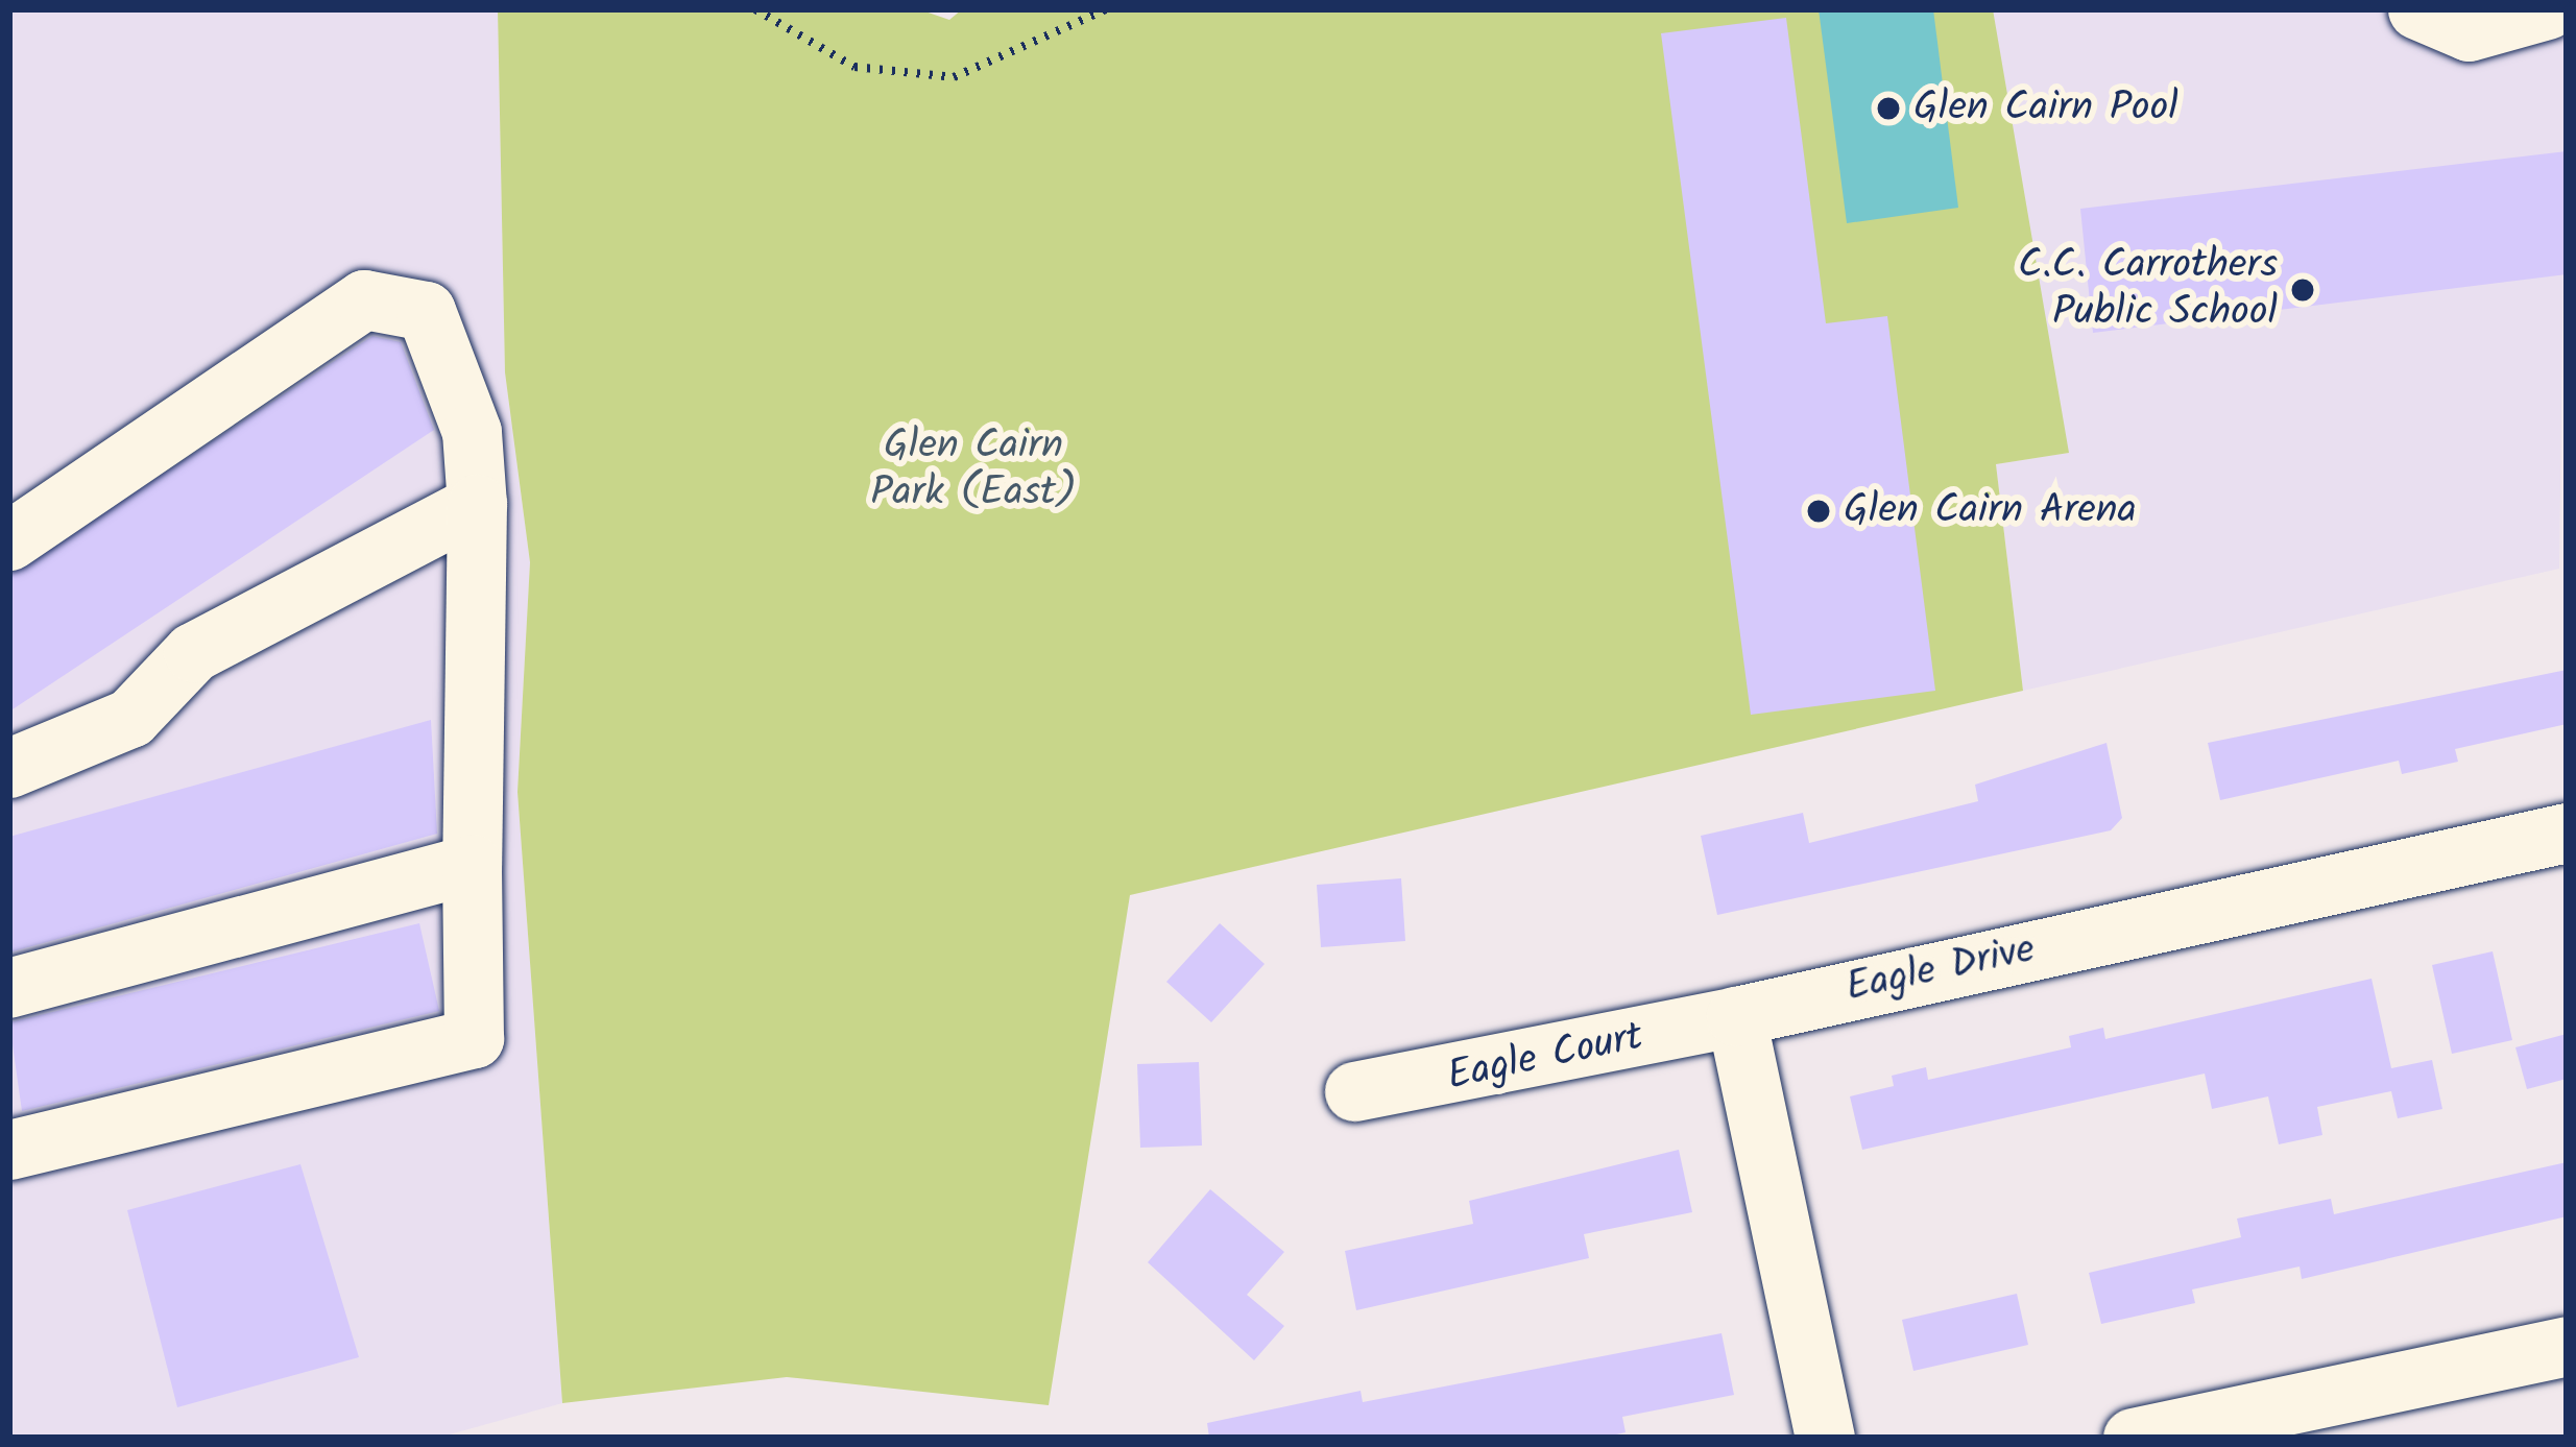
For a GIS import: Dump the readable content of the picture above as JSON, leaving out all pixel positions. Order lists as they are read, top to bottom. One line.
{"streets":{"street":["Eagle Drive","Eagle Court"]},"crossings":[["Eagle Drive","Eagle Court"]],"parks":["Glen Cairn Park (East)"],"places":["Glen Cairn Pool","C.C. Carrothers Public School","Glen Cairn Arena"]}
